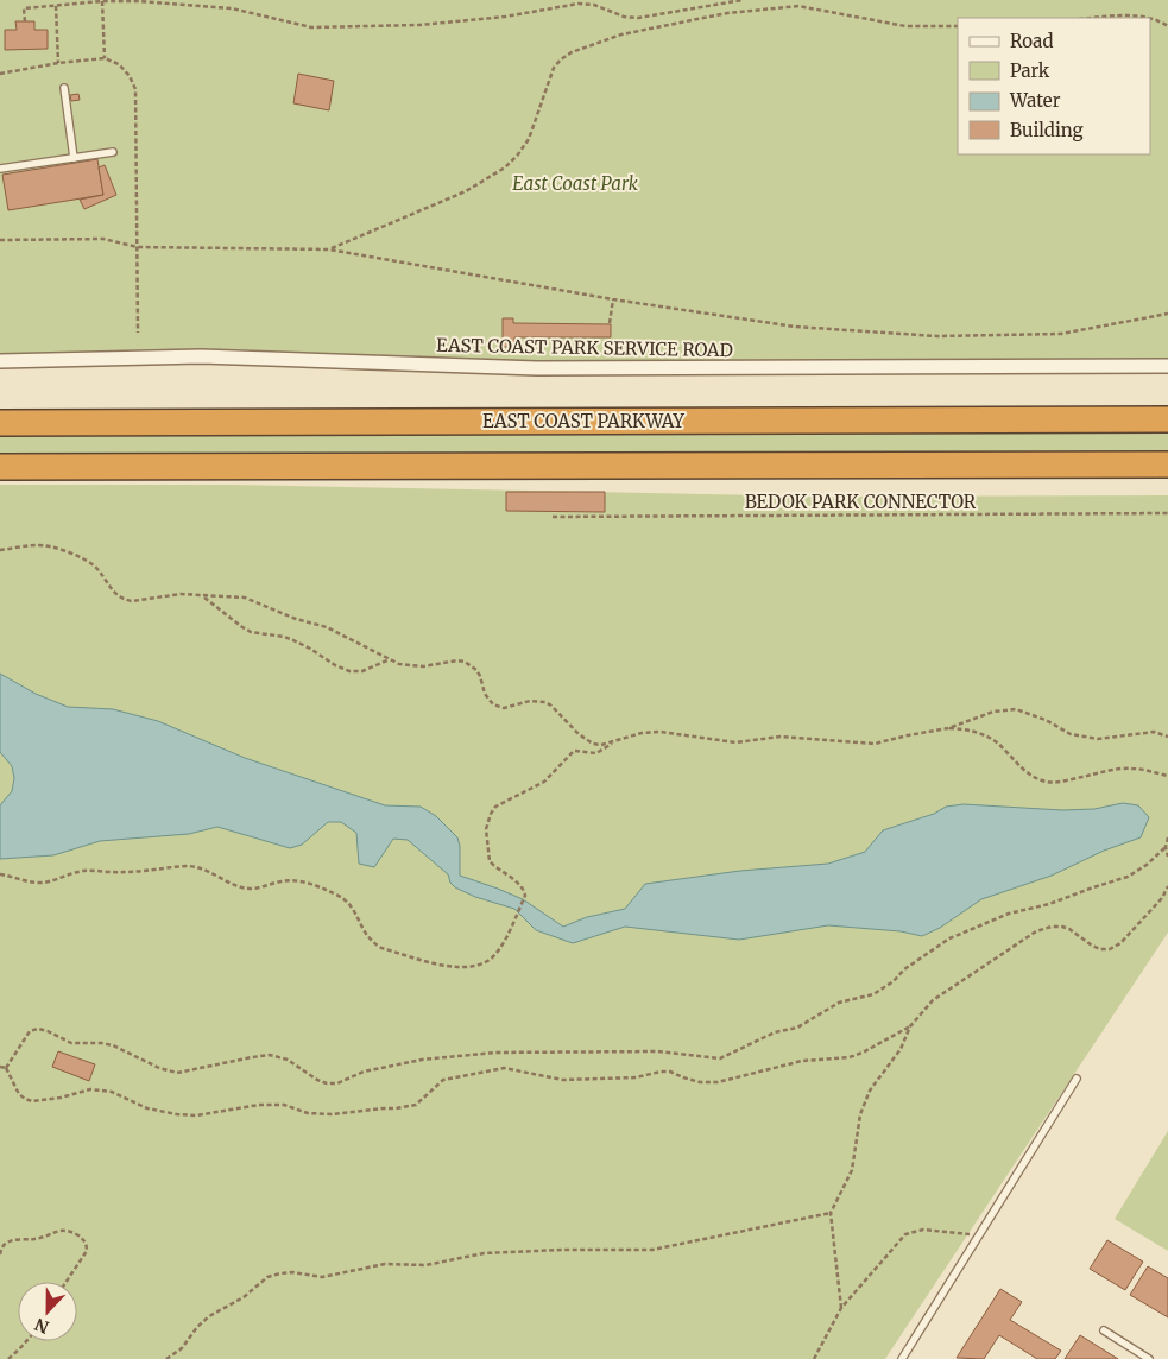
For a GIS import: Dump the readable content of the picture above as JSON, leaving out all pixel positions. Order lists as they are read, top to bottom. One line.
{"streets":{"highway":["EAST COAST PARKWAY"],"street":["EAST COAST PARK SERVICE ROAD"],"path":["BEDOK PARK CONNECTOR"]},"parks":["East Coast Park"],"legend":["Road","Park","Water","Building"],"north":"bottom"}
